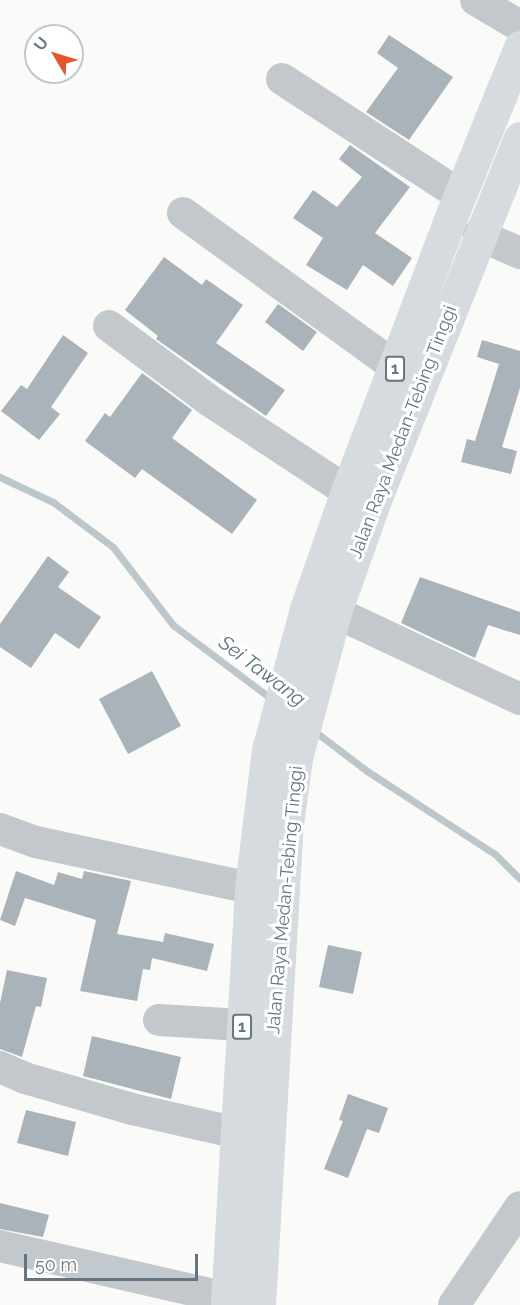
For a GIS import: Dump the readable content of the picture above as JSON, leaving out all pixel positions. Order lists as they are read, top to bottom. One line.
{"streets":{"highway":["1","Jalan Raya Medan-Tebing Tinggi"]},"water":["Sei Tawang"],"scale_bar":"50 m","north":"top left"}
